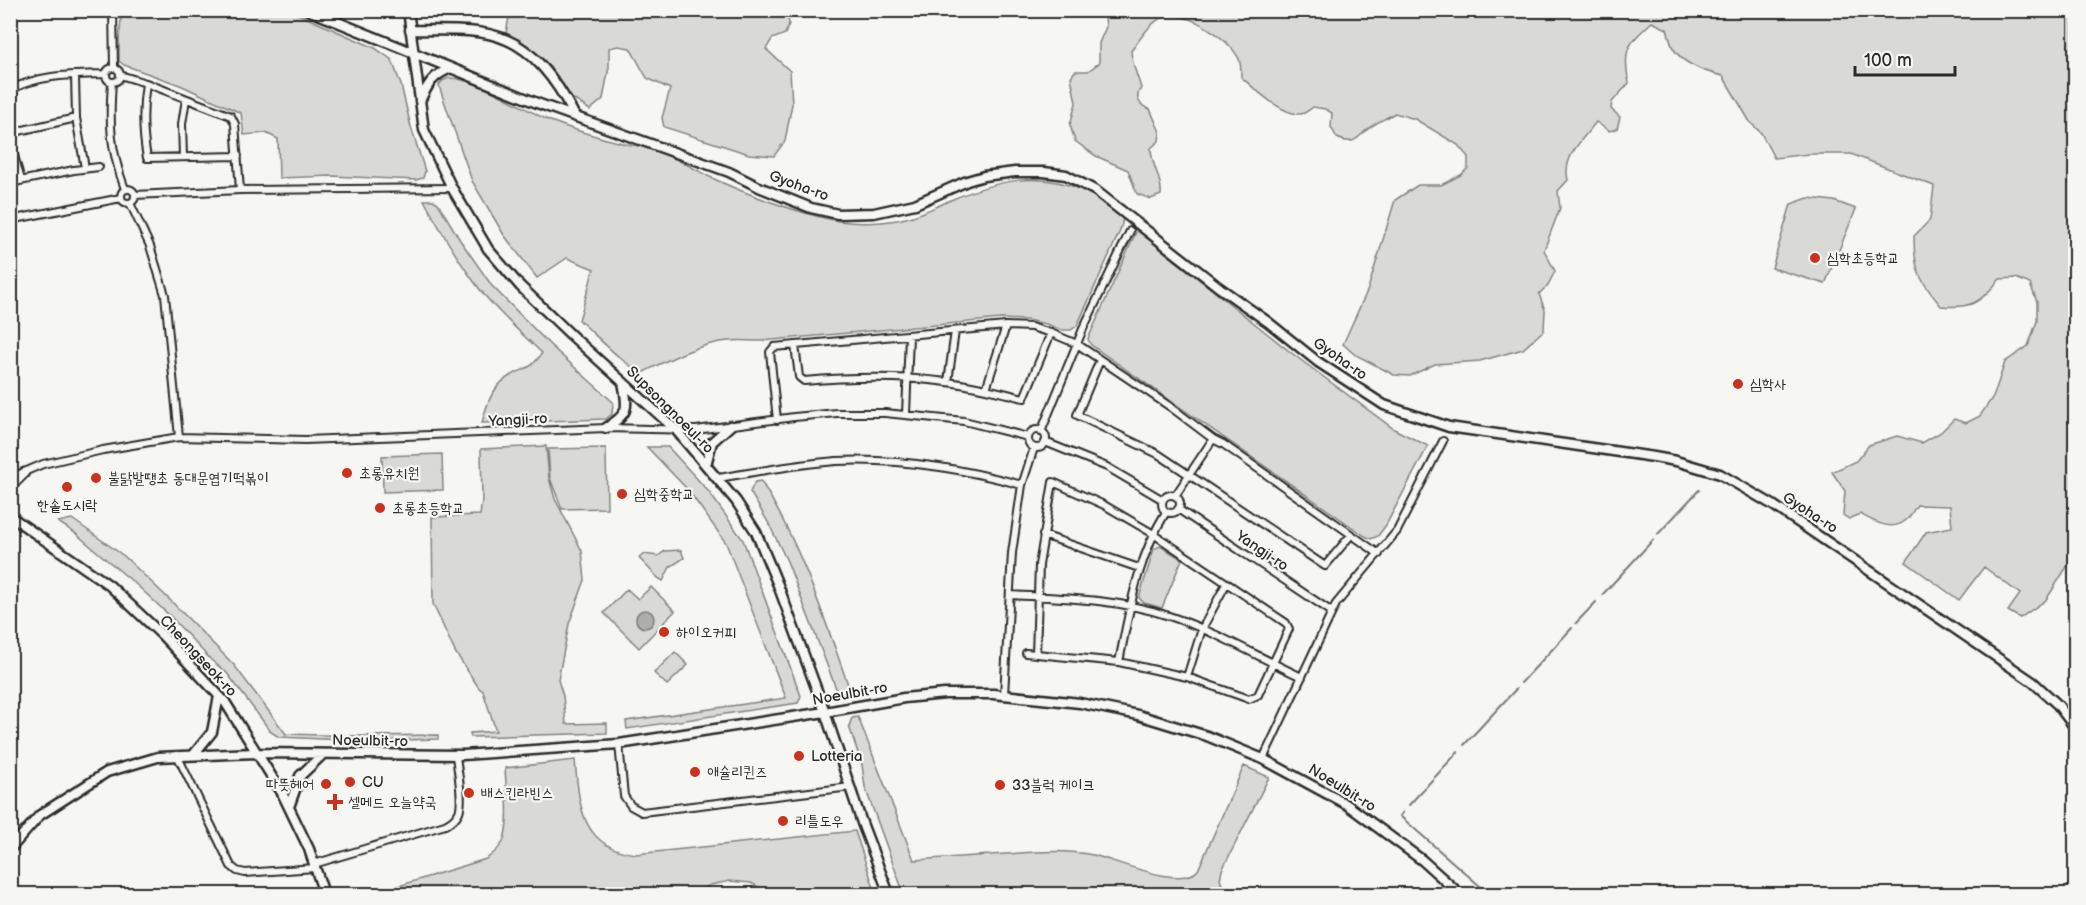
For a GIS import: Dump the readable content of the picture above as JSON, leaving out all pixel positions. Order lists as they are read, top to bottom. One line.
{"streets":{"street":["Gyoha-ro","Supsongnoeul-ro","Yangji-ro","Cheongseok-ro","Noeulbit-ro"]},"crossings":[["Gyoha-ro","Supsongnoeul-ro"],["Supsongnoeul-ro","Yangji-ro"],["Supsongnoeul-ro","Noeulbit-ro"],["Cheongseok-ro","Noeulbit-ro"]],"places":{"other":["심학초등학교","심학사","초롱유치원","불닭발땡초 동대문엽기떡볶이","한솥도시락","심학중학교","초롱초등학교","하이오커피","Lotteria","애슐리퀸즈","CU","따뜻헤어","33블럭 케이크","배스킨라빈스","리틀도우"],"health":["셀메드 오늘약국"]},"scale_bar":"100 m"}
